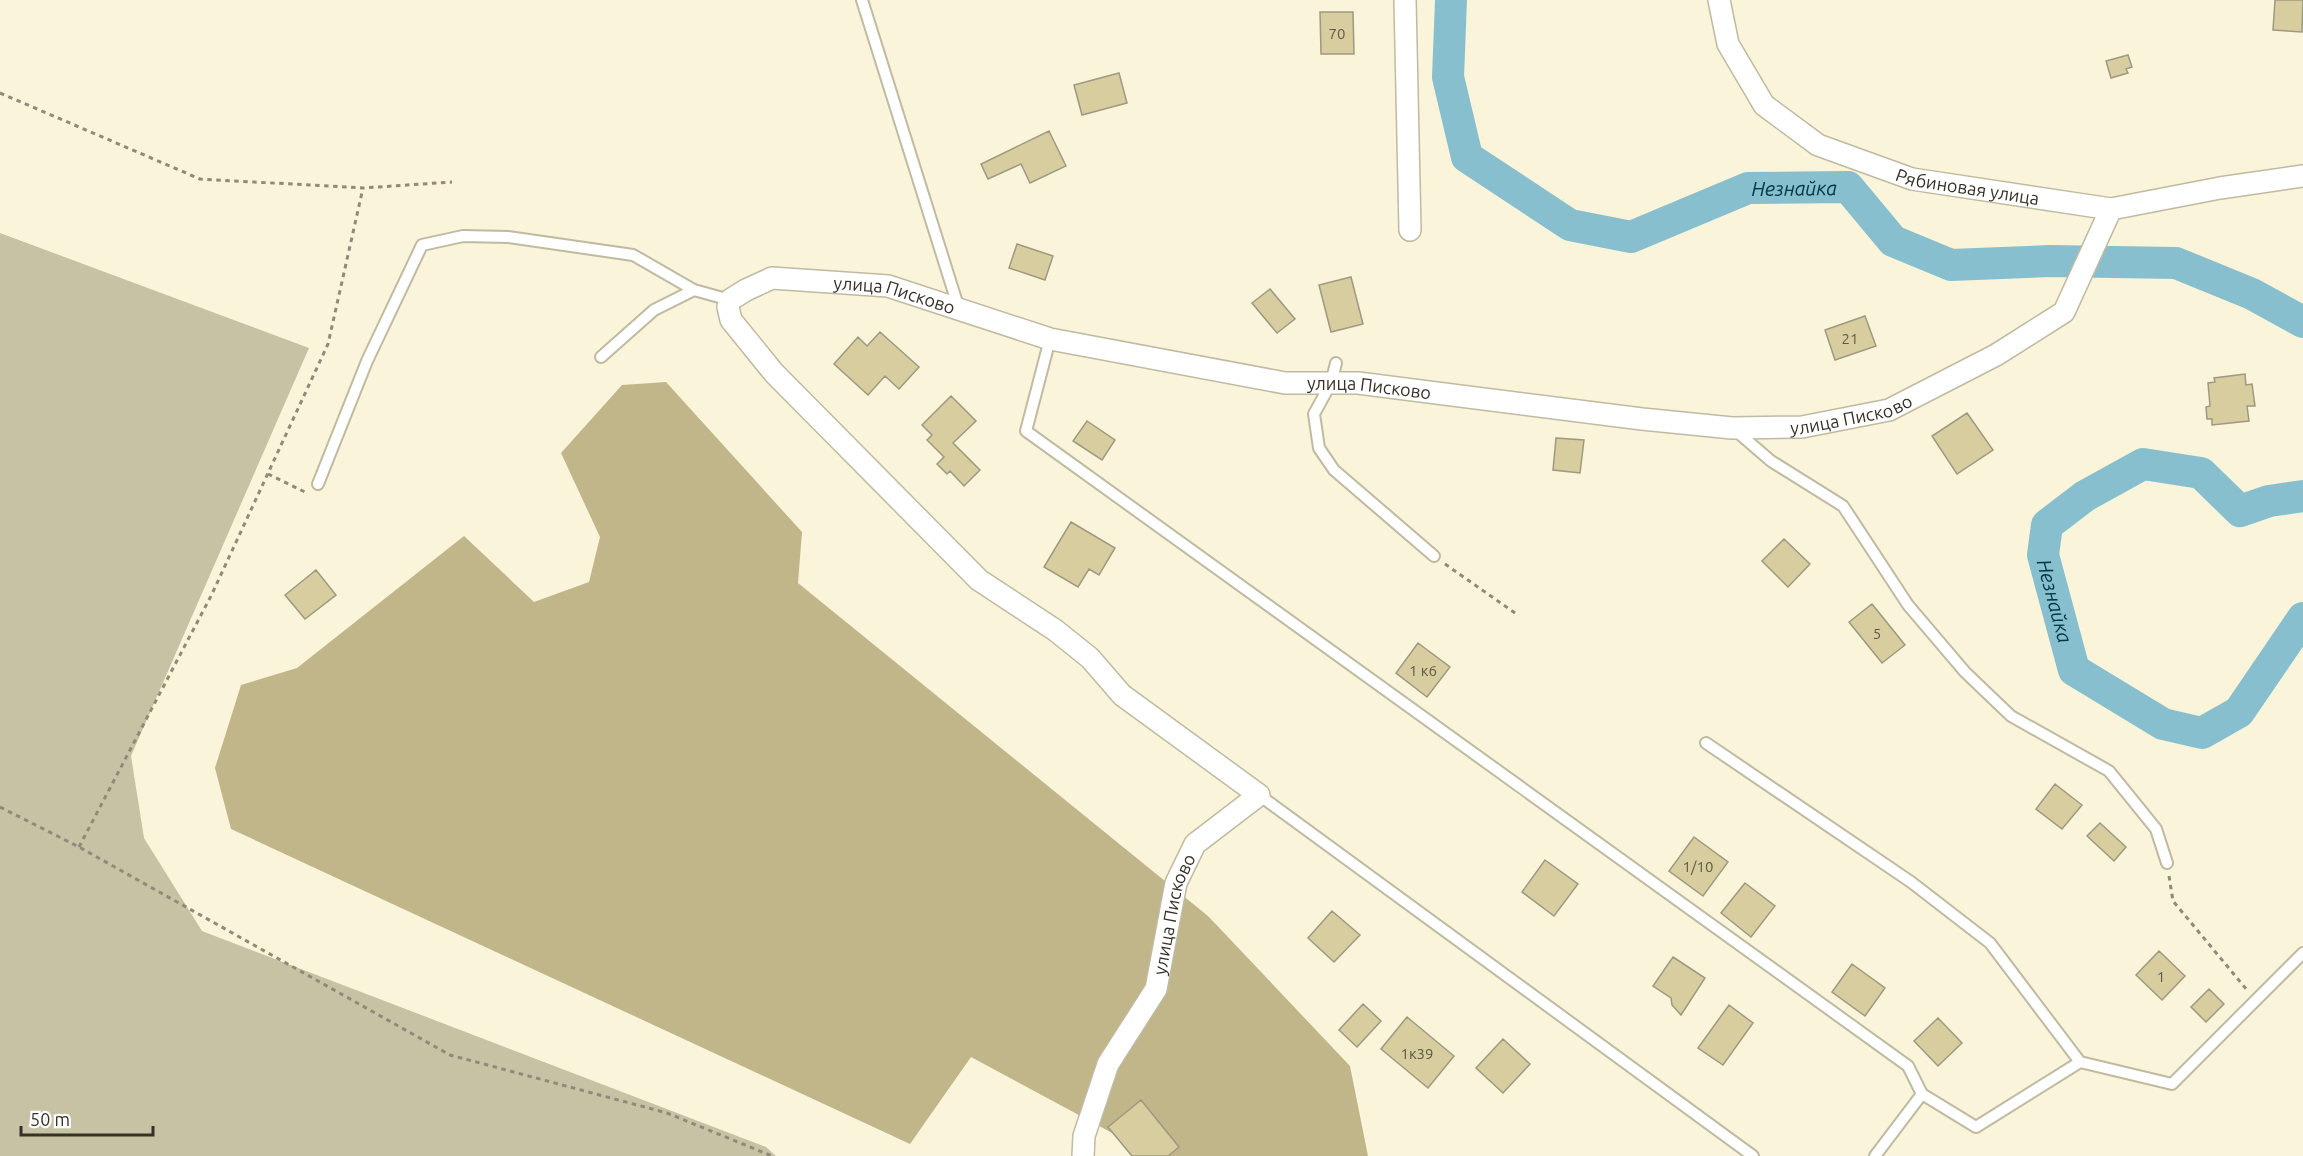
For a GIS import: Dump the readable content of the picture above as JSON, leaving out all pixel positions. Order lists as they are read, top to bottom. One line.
{"streets":{"street":["Рябиновая улица","улица Писково"]},"crossings":[["Рябиновая улица","улица Писково"]],"water":["Незнайка"],"house_numbers":["70","21","5","1 к6","1/10","1","1к39"],"scale_bar":"50 m"}
